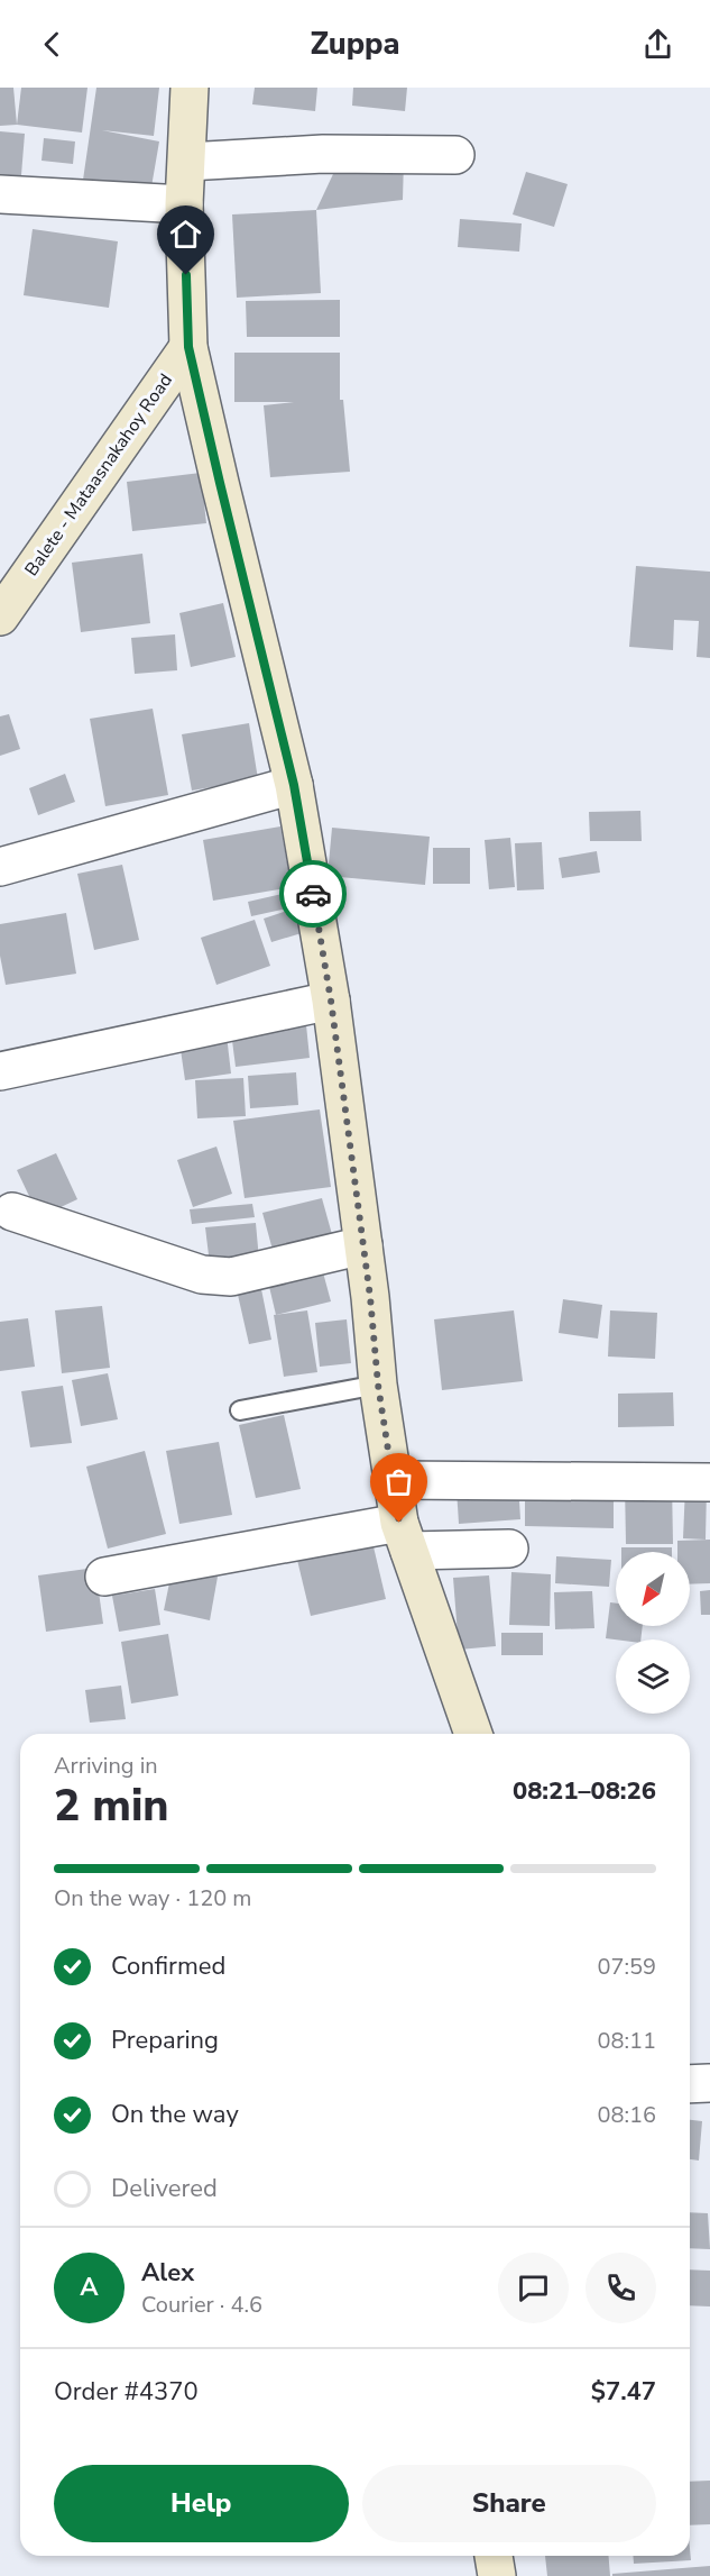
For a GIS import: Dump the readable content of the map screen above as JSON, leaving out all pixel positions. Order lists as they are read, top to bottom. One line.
{"streets":{"street":["Balete - Mataasnakahoy Road"]},"north":"bottom left","page":{"header":"Zuppa","heading":["2 min","Arriving in","08:21–08:26"],"panel":["Alex","Courier · 4.6","Order #4370","$7.47"],"bar":"On the way · 120 m","list":[["Confirmed","07:59"],["Preparing","08:11"],["On the way","08:16"],"Delivered"],"round":"A","buttons":["Help","Share"]}}
